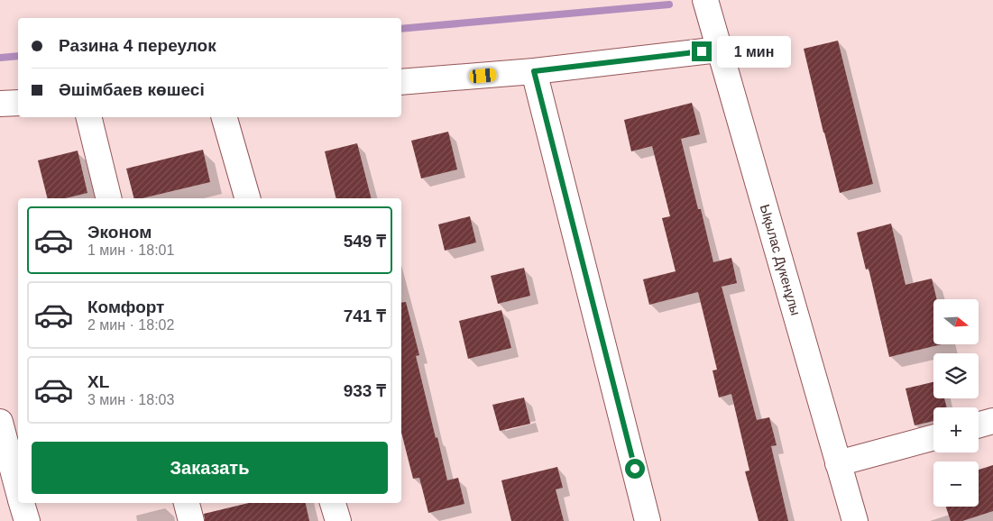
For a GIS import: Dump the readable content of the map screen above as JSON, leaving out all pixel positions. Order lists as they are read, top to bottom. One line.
{"streets":{"street":["Ықылас Дүкенұлы"]},"north":"right","page":{"banner":["Разина 4 переулок","Әшімбаев көшесі"],"bubble":"1 мин","list":[{"name":"Эконом","note":"1 мин · 18:01","value":"549 ₸"},{"name":"Комфорт","note":"2 мин · 18:02","value":"741 ₸"},{"name":"XL","note":"3 мин · 18:03","value":"933 ₸"}],"map_buttons":["+","−"],"buttons":"Заказать"}}
